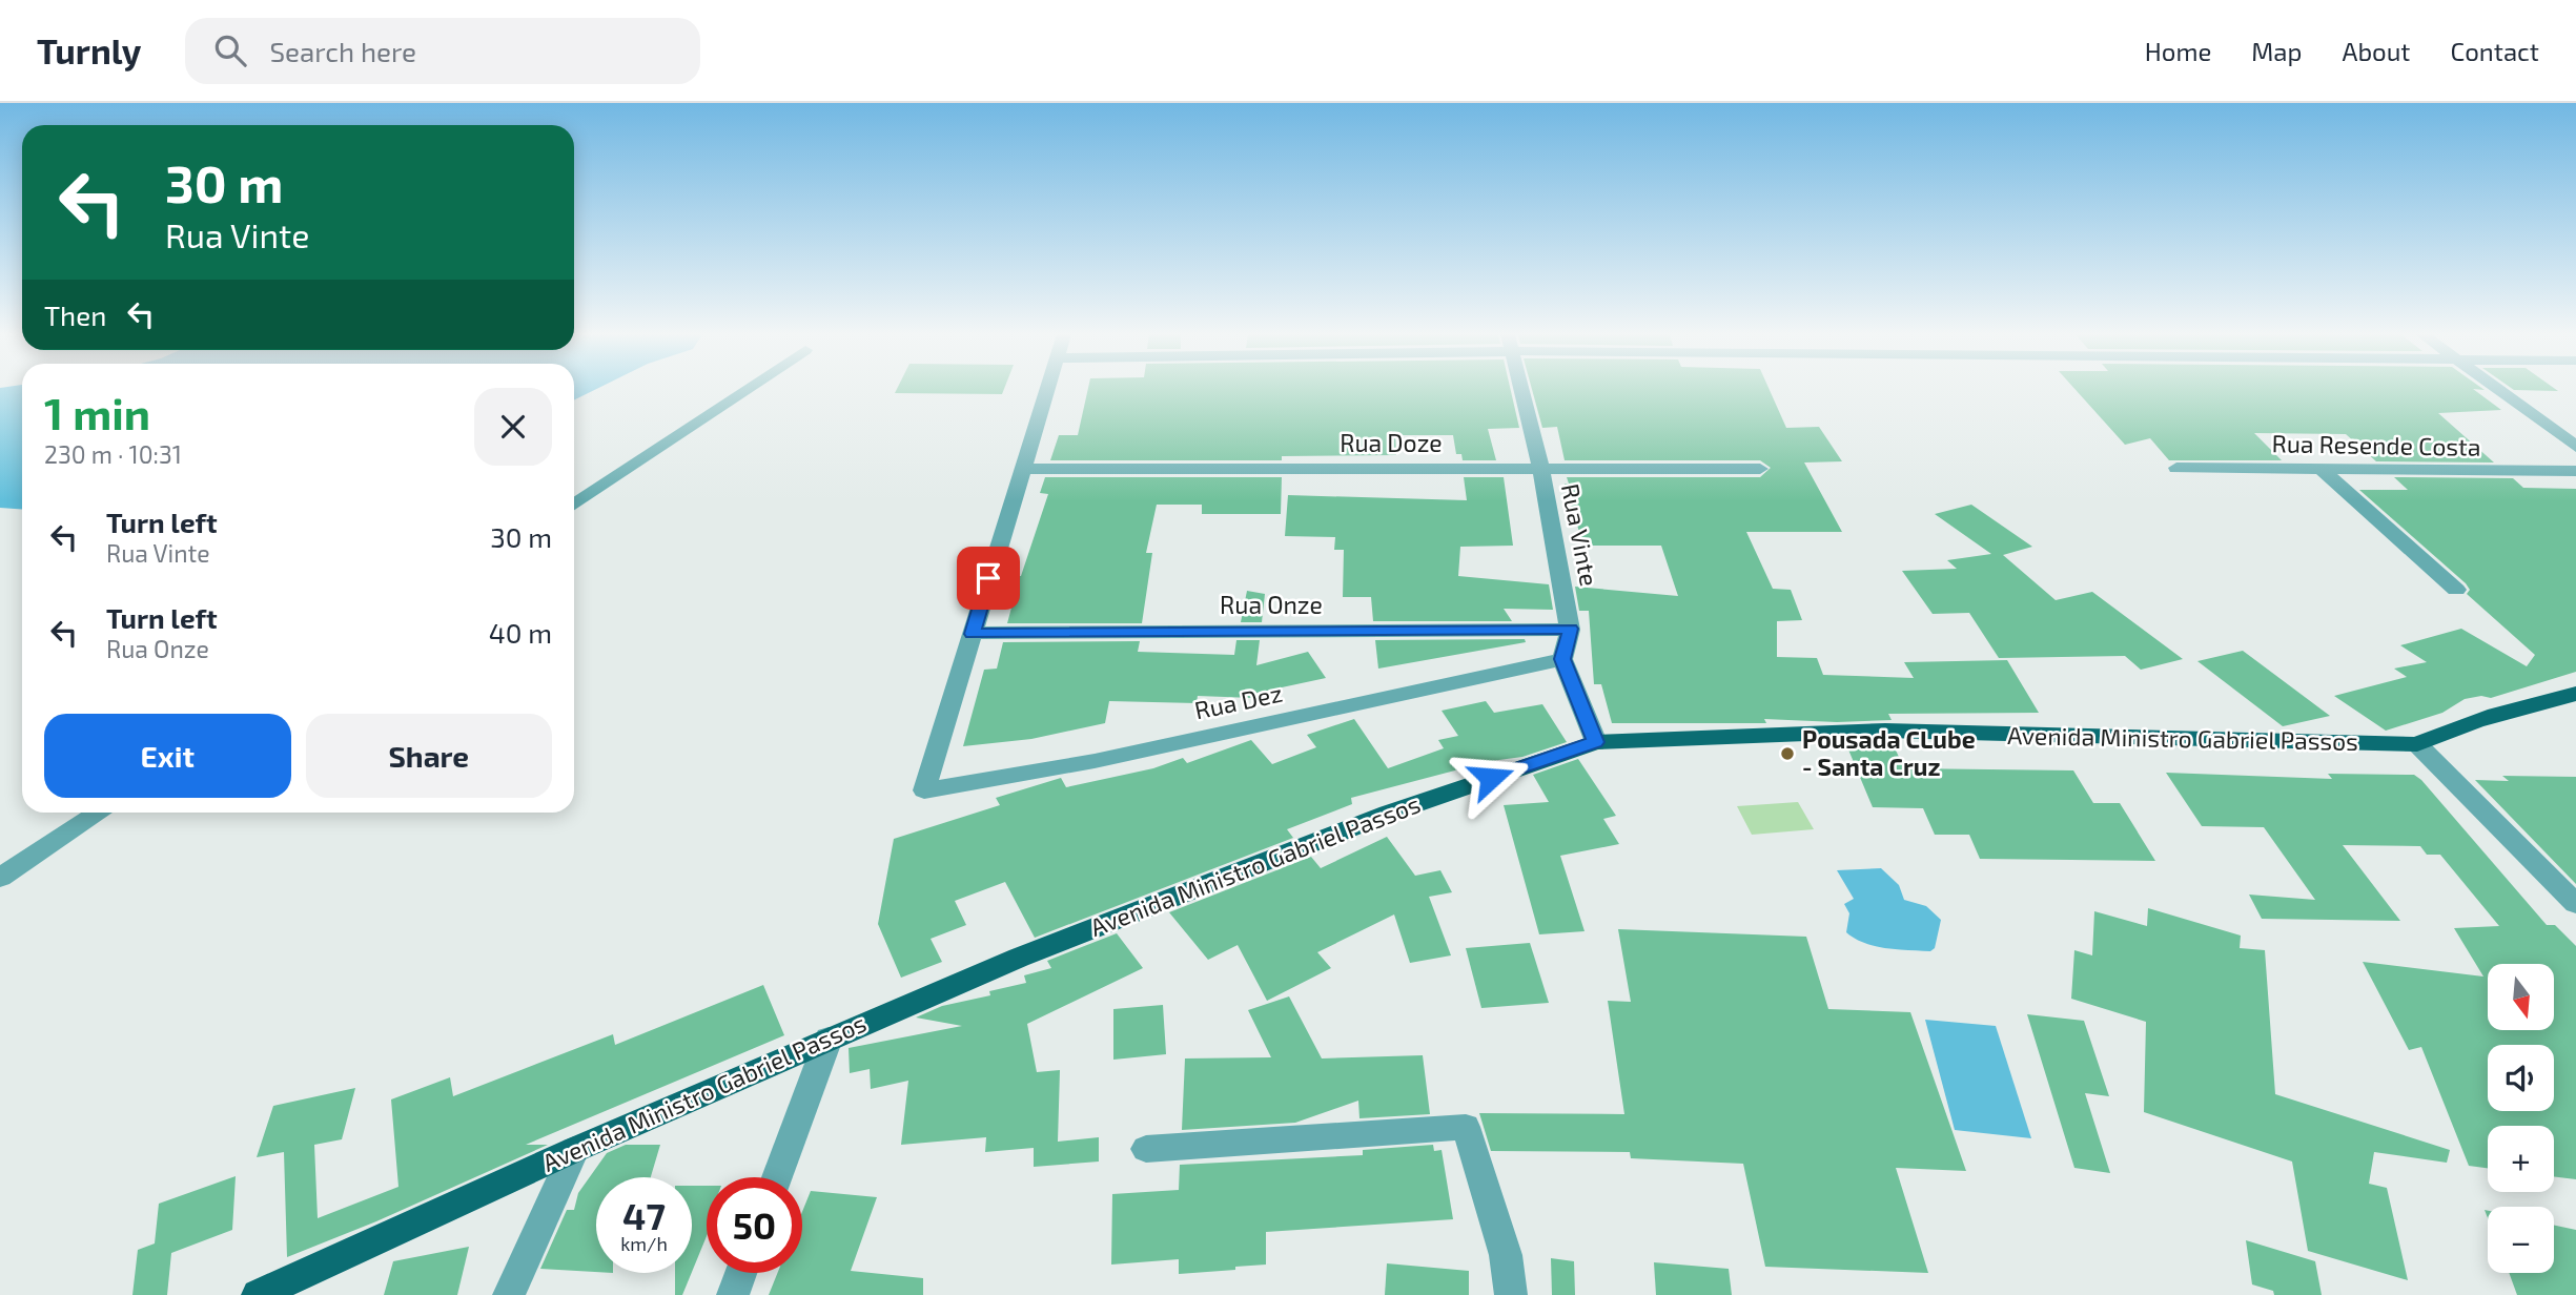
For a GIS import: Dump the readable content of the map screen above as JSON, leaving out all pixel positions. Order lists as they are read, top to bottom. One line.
{"streets":{"main road":["Avenida Ministro Gabriel Passos"],"street":["Rua Doze","Rua Resende Costa","Rua Vinte","Rua Onze","Rua Dez"]},"crossings":[["Rua Doze","Rua Vinte"],["Rua Vinte","Rua Onze"],["Rua Vinte","Rua Dez"],["Rua Onze","Rua Dez"]],"places":["Pousada CLube - Santa Cruz"],"north":"bottom","page":{"header":"Turnly","search":"Search here","nav":["Home","Map","About","Contact"],"turn":["30 m","Rua Vinte"],"then":"Then","heading":["1 min","230 m · 10:31"],"list":[{"name":"Turn left","note":"Rua Vinte","value":"30 m"},{"name":"Turn left","note":"Rua Onze","value":"40 m"}],"buttons":["Exit","Share"],"map_buttons":["+","−"],"speed":"47 km/h","limit":"50"}}
